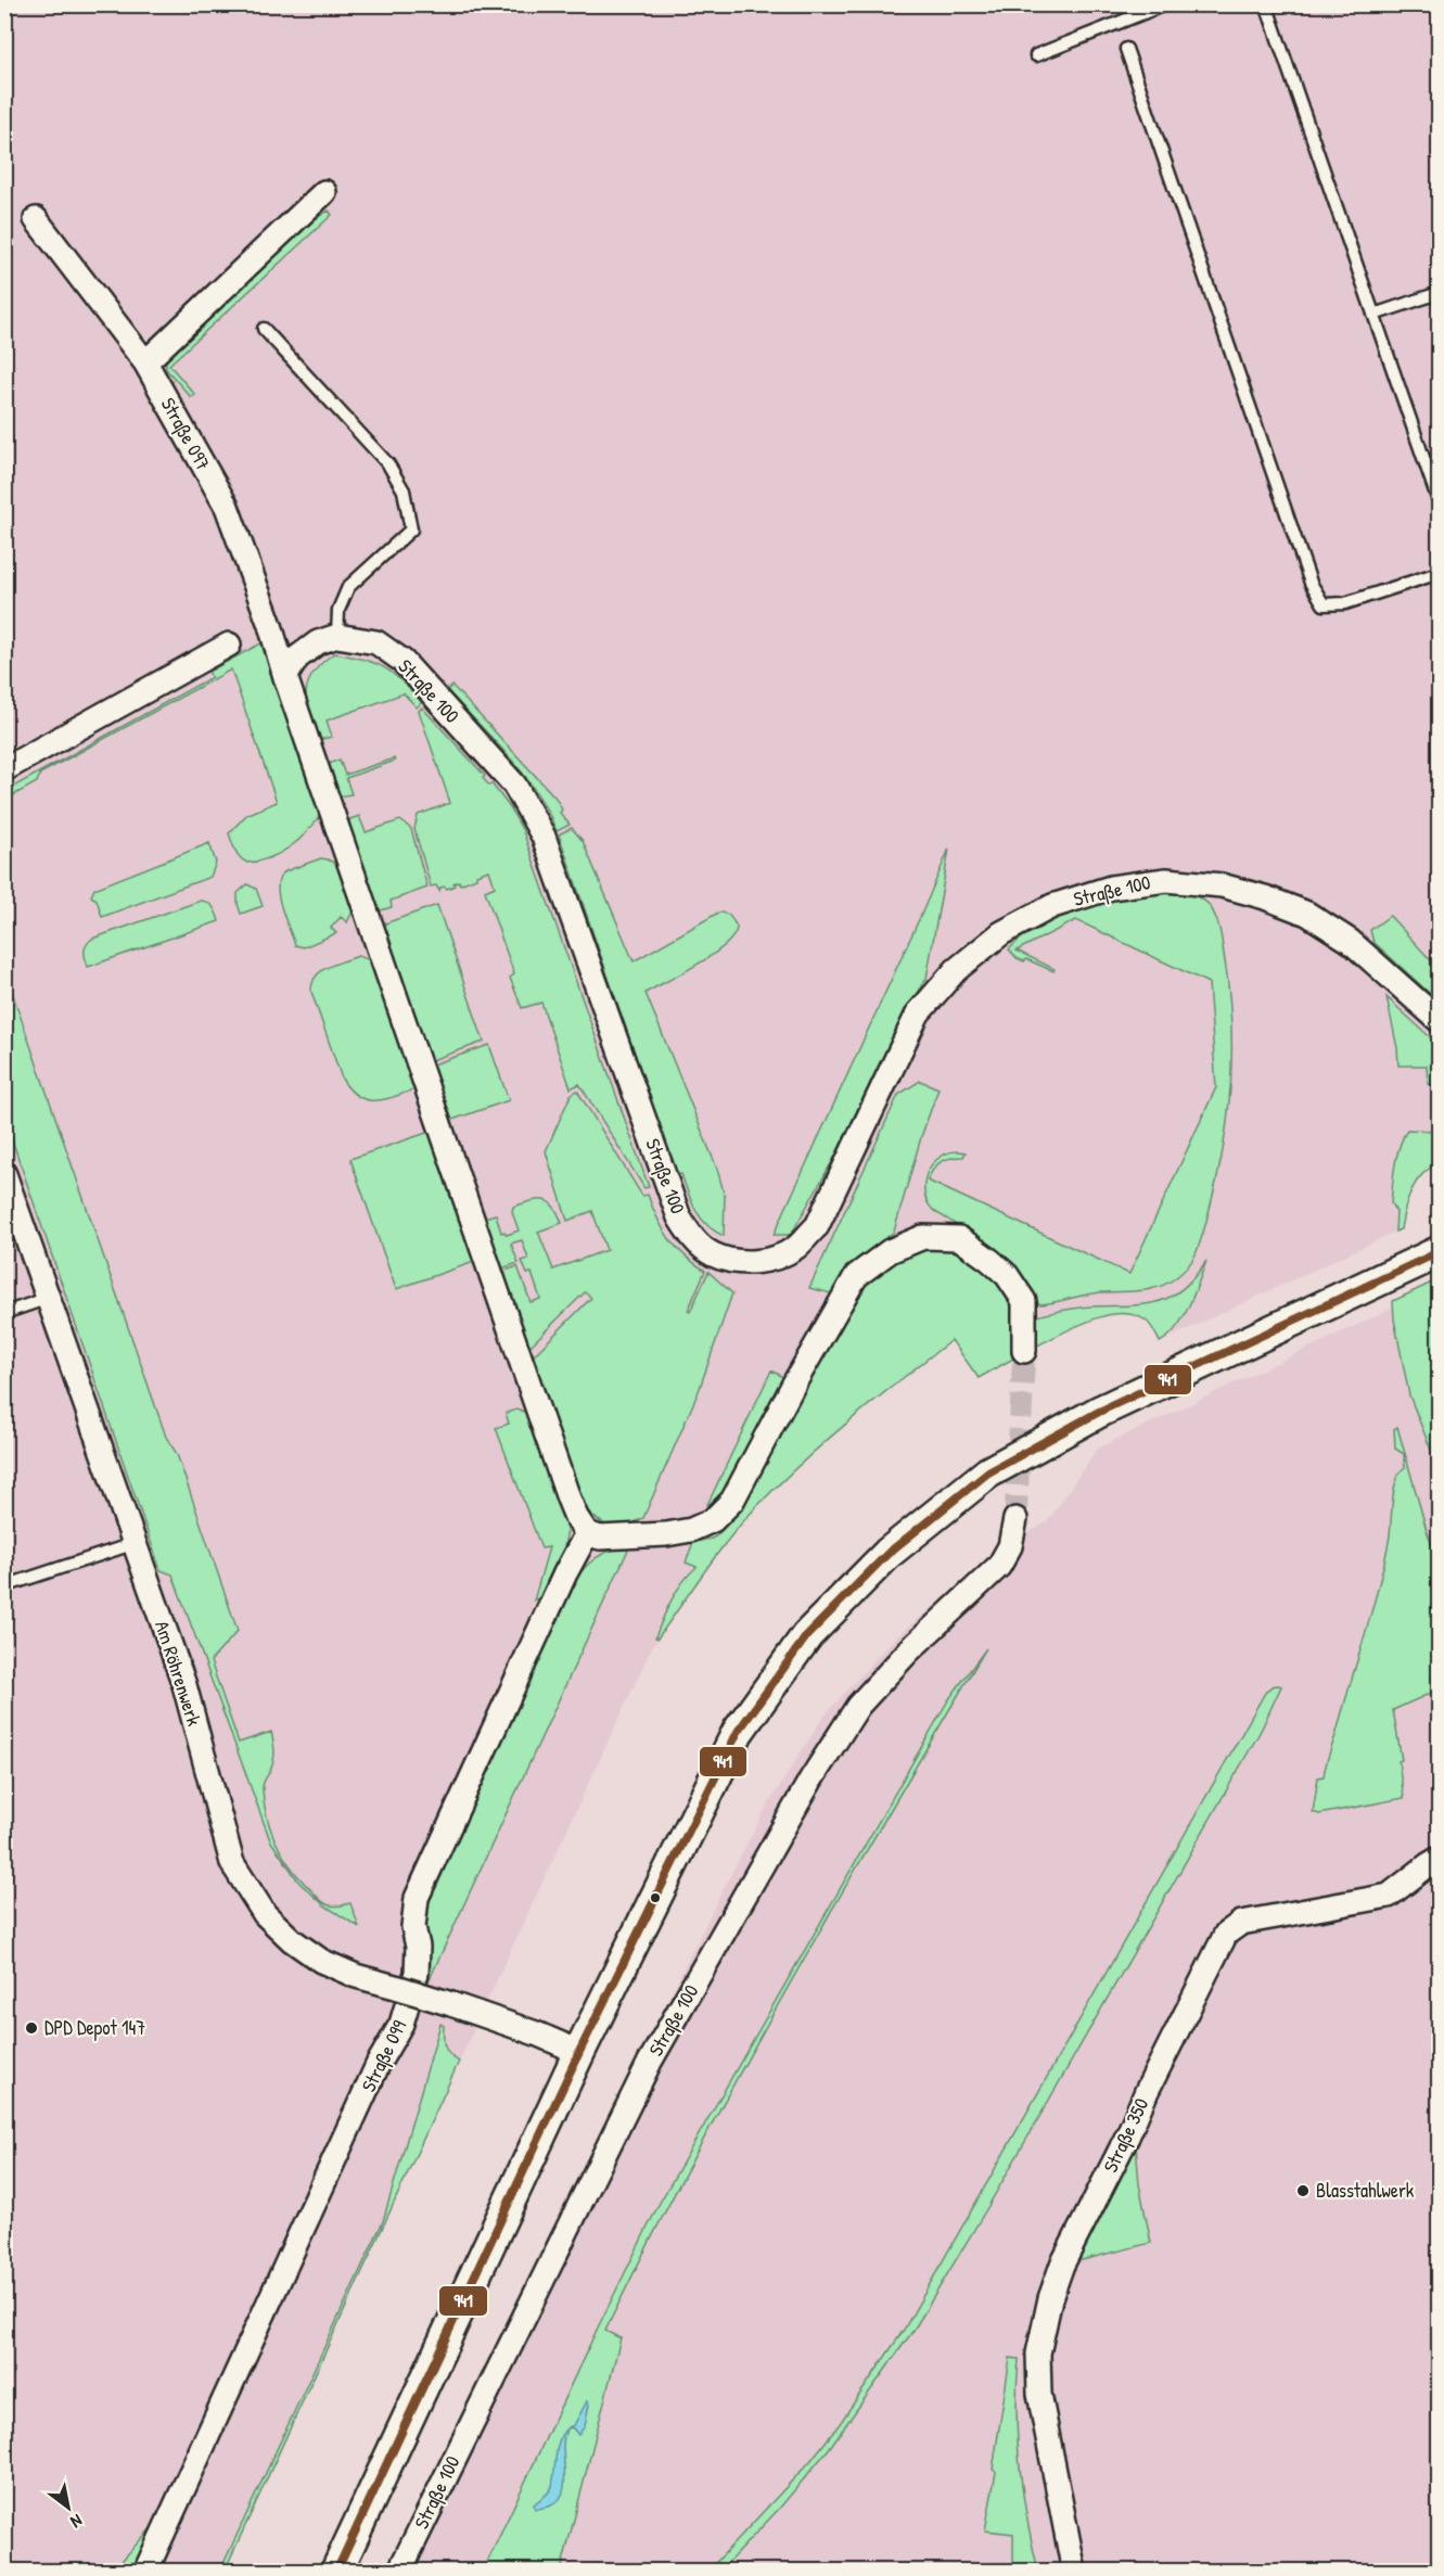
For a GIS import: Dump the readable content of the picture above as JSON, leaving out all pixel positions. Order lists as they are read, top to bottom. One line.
{"streets":{"street":["Straße 097","Straße 100","Am Röhrenwerk","Straße 099","Straße 350"]},"places":["DPD Depot 147","Blasstahlwerk"],"lines":["transit line 941"],"north":"bottom right"}
